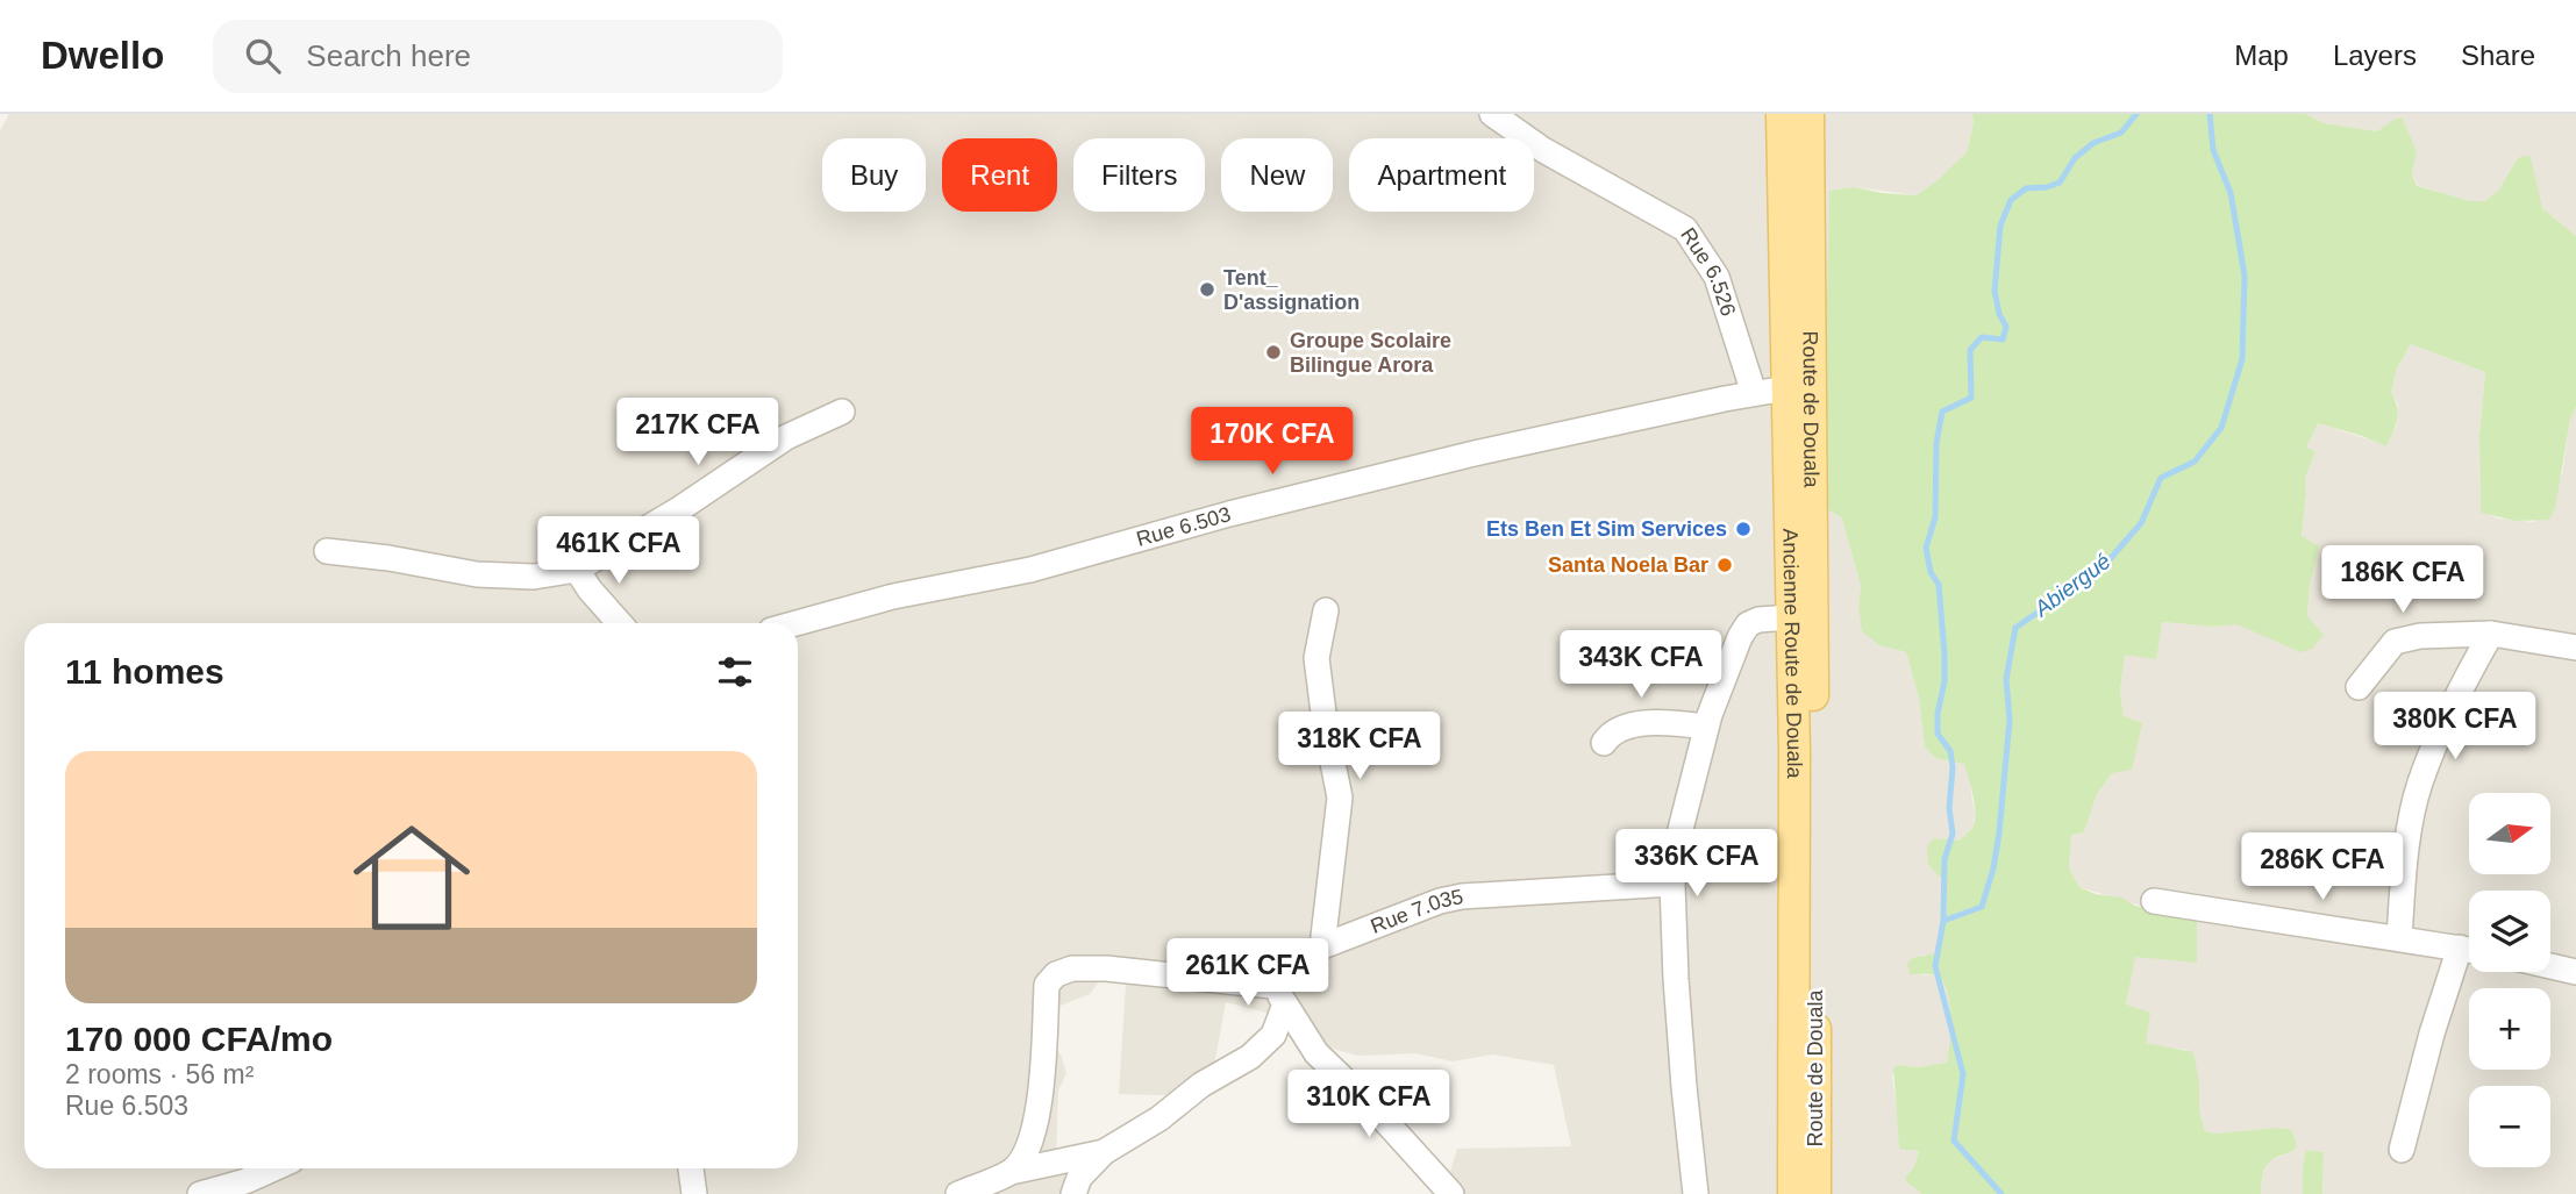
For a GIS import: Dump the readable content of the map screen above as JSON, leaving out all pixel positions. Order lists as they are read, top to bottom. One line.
{"streets":{"main road":["Route de Douala","Ancienne Route de Douala"],"street":["Rue 6.526","Rue 6.503","Rue 7.035"]},"crossings":[["Rue 6.526","Rue 6.503"],["Rue 6.503","Ancienne Route de Douala"]],"water":["Abiergué"],"places":["Tent_ D'assignation","Groupe Scolaire Bilingue Arora","Ets Ben Et Sim Services","Santa Noela Bar"],"north":"right","page":{"header":"Dwello","search":"Search here","nav":["Map","Layers","Share"],"chip":["Buy","Rent","Filters","New","Apartment"],"price":["217K CFA","170K CFA","461K CFA","186K CFA","343K CFA","380K CFA","318K CFA","336K CFA","286K CFA","261K CFA","310K CFA"],"heading":"11 homes","list":[{"name":"170 000 CFA/mo","note":"2 rooms · 56 m² · Rue 6.503"}],"map_buttons":["+","−"]}}
